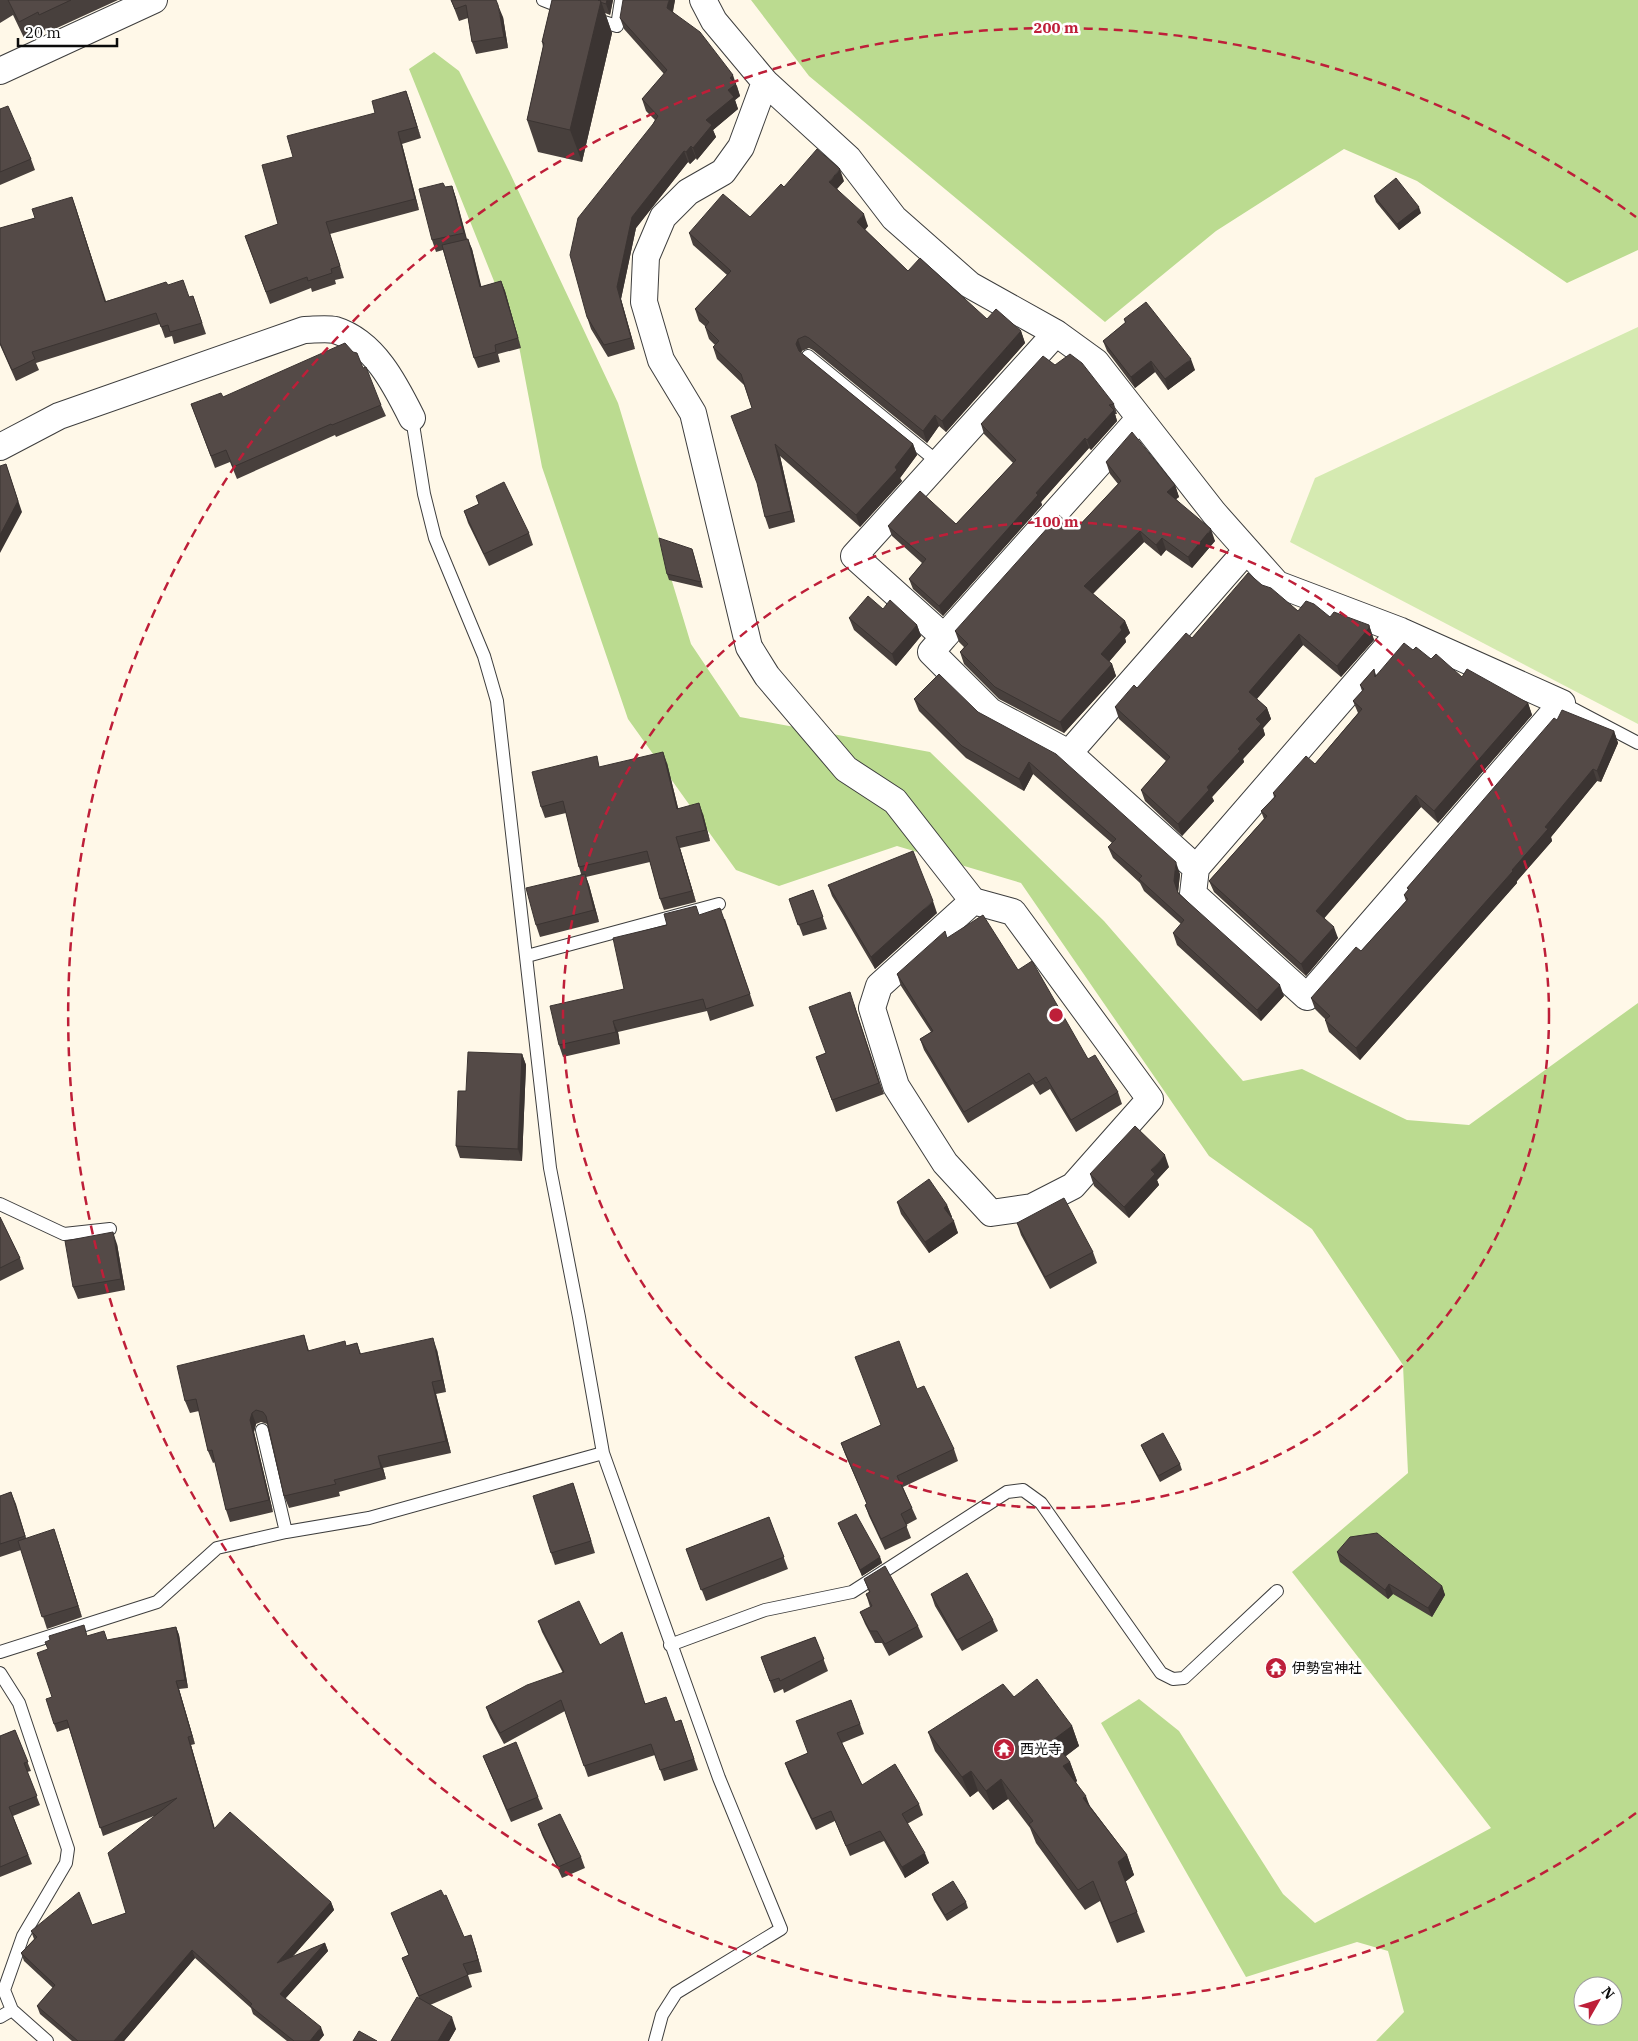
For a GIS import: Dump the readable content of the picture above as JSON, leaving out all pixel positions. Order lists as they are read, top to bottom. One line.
{"places":{"temple":["伊勢宮神社","西光寺"]},"scale_bar":"20 m","north":"top right","rings":["200 m","100 m"]}
